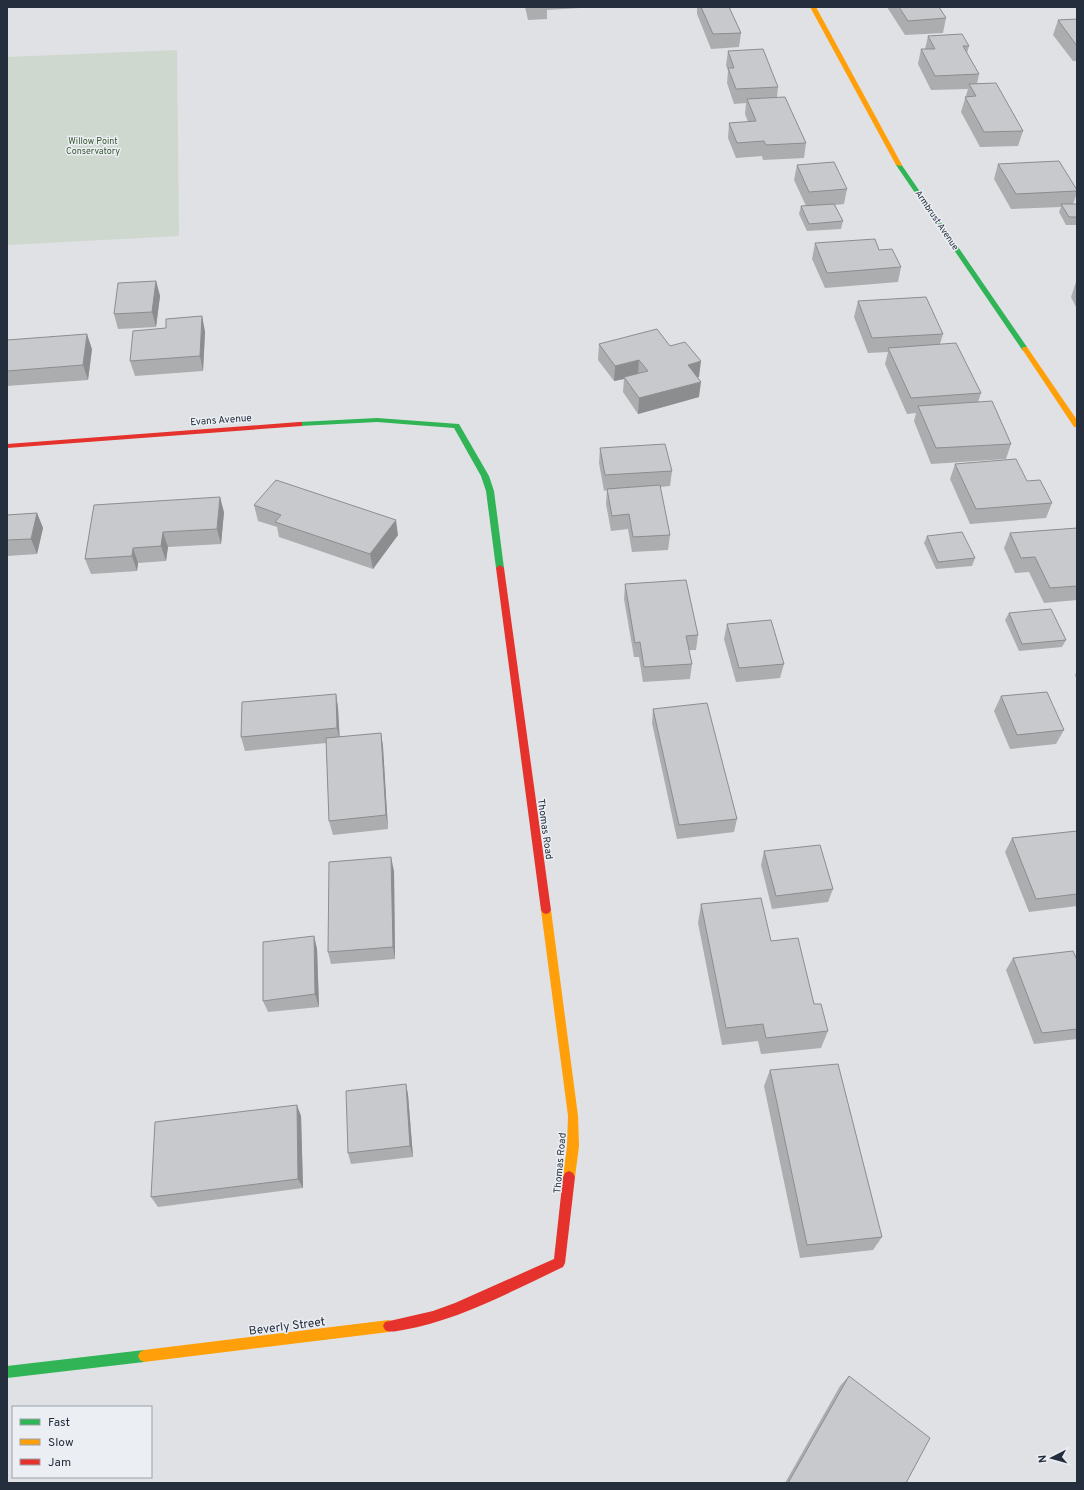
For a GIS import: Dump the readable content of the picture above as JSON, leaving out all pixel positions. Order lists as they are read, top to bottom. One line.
{"streets":{"street":["Armbrust Avenue","Evans Avenue","Thomas Road","Beverly Street"]},"crossings":[["Evans Avenue","Thomas Road"],["Thomas Road","Beverly Street"]],"parks":["Willow Point Conservatory"],"legend":["Fast","Slow","Jam"],"north":"left"}
